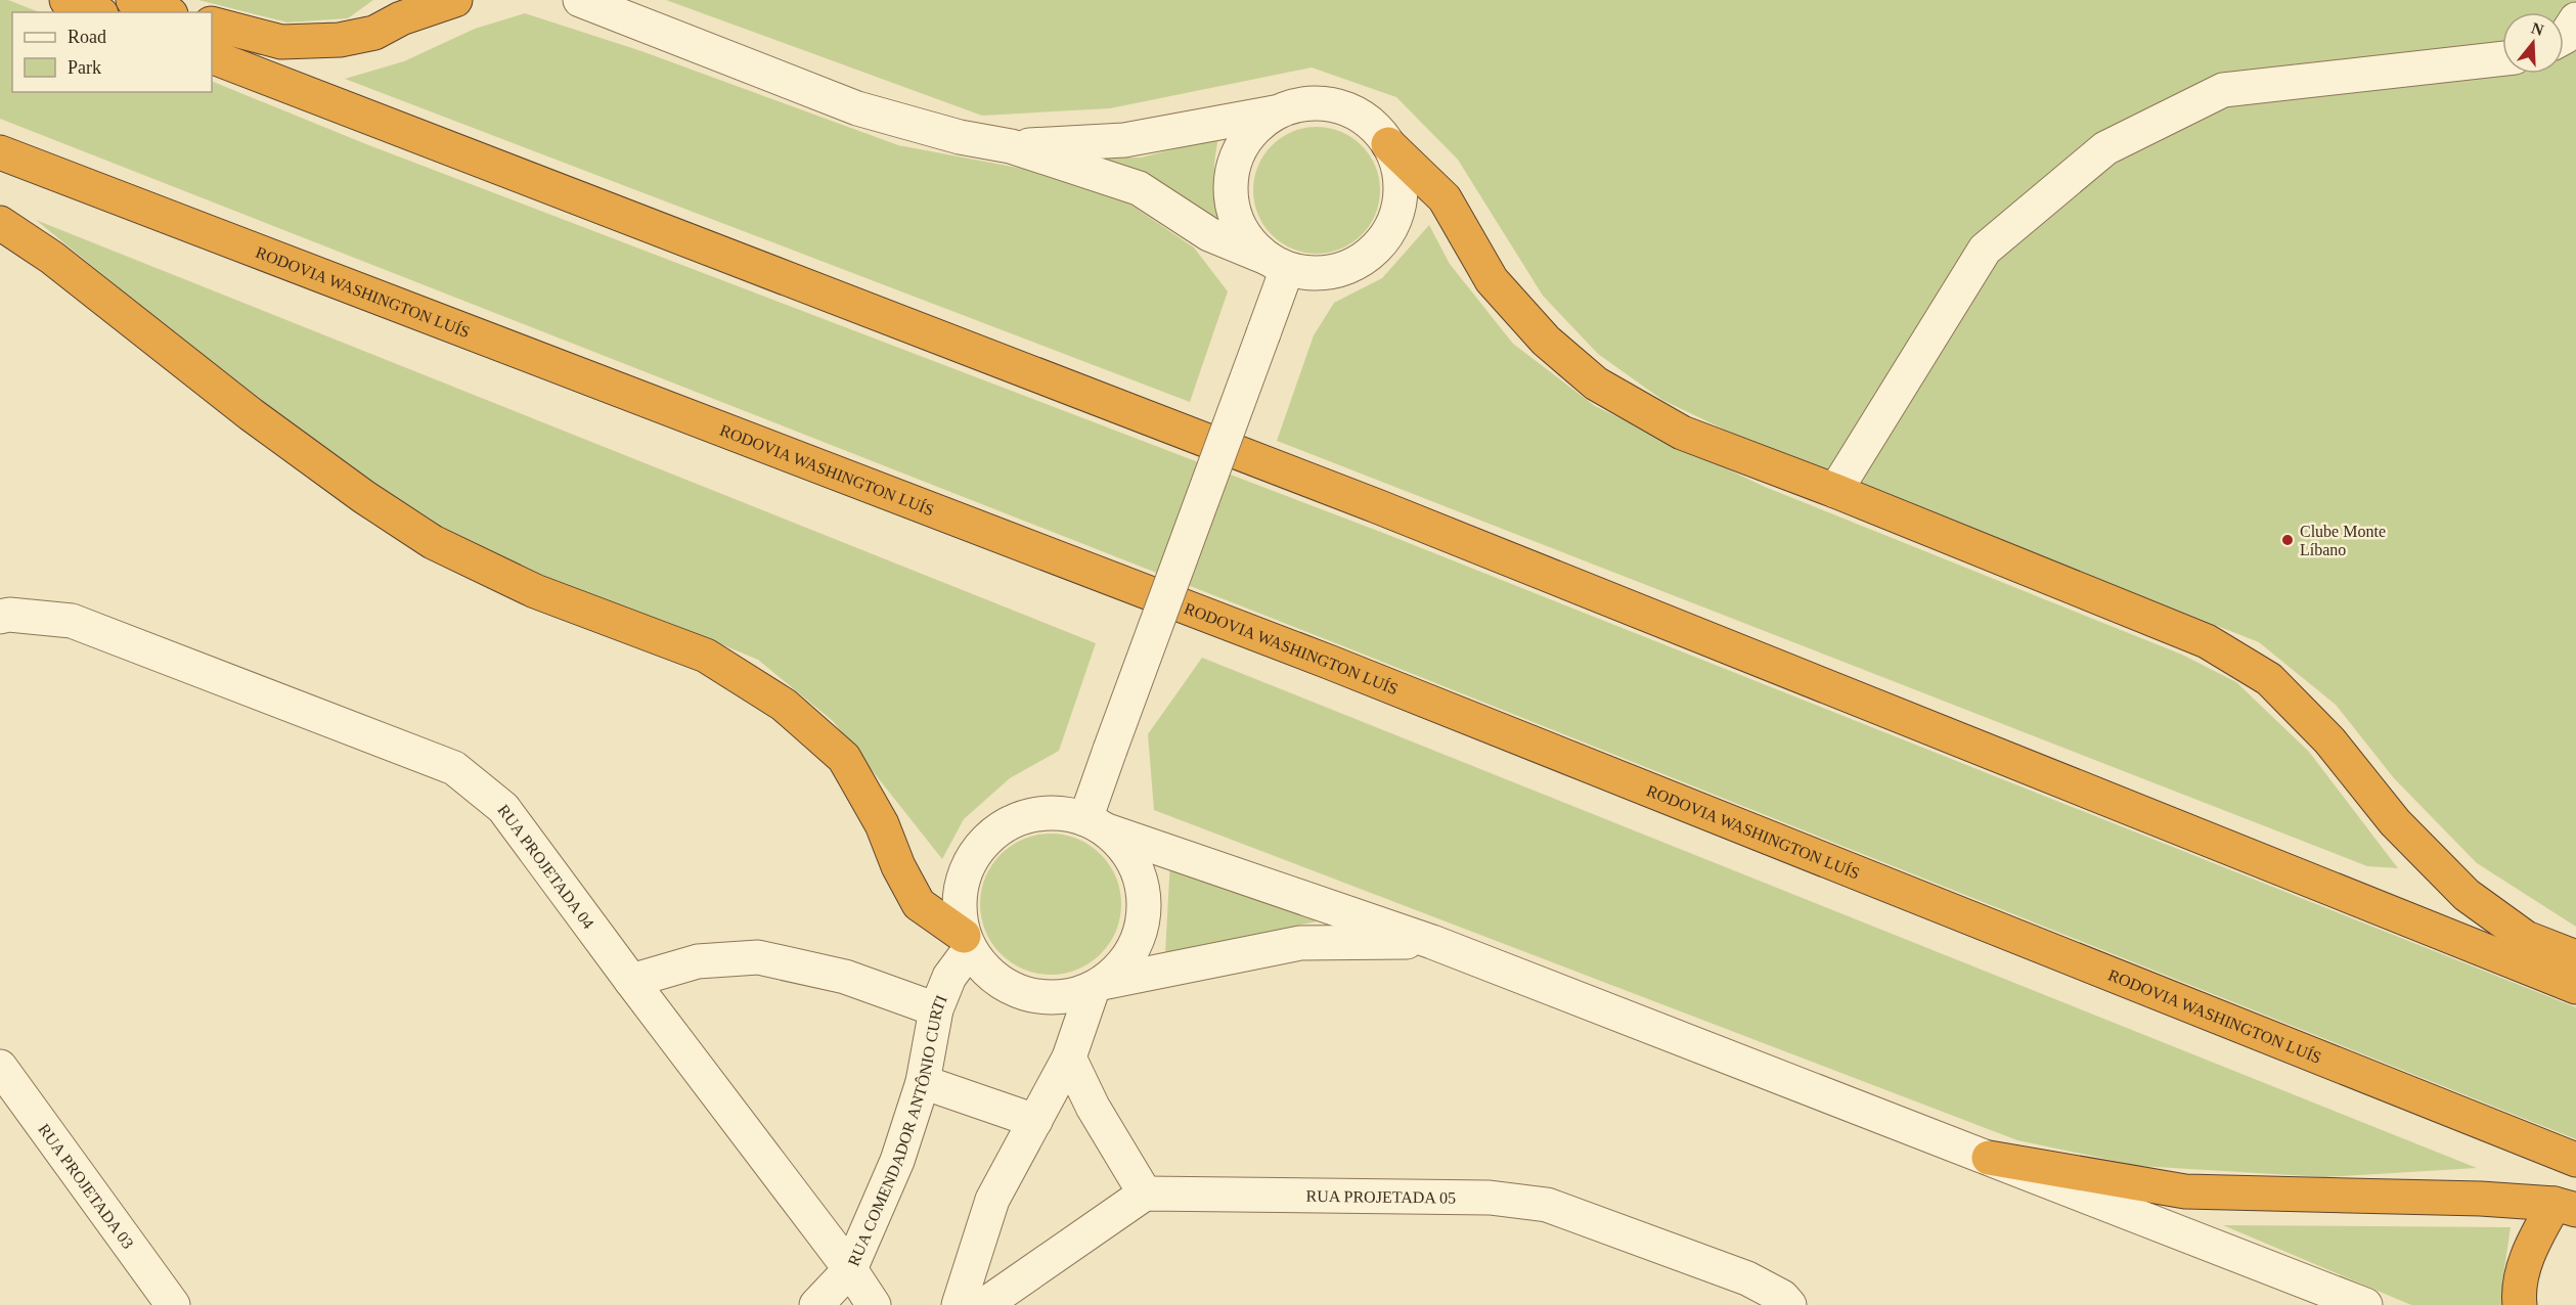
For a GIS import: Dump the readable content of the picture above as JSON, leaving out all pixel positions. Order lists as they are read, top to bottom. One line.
{"streets":{"highway":["RODOVIA WASHINGTON LUÍS"],"street":["RUA PROJETADA 04","RUA COMENDADOR ANTÔNIO CURTI","RUA PROJETADA 03","RUA PROJETADA 05"]},"crossings":[["RUA PROJETADA 04","RUA COMENDADOR ANTÔNIO CURTI"]],"places":["Clube Monte Líbano"],"legend":["Road","Park"],"north":"top"}
